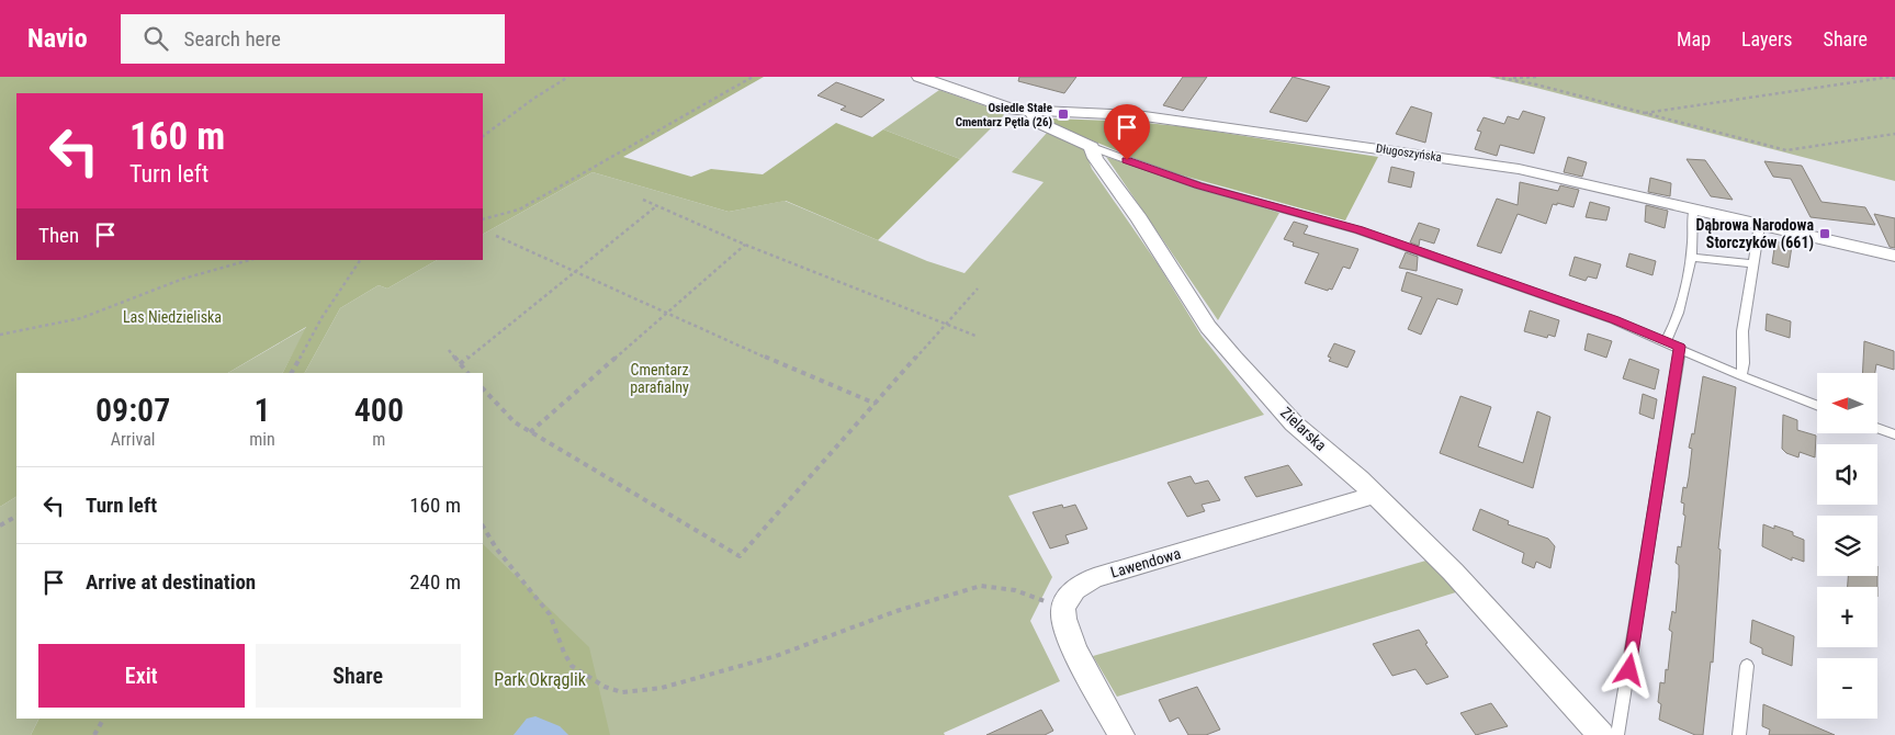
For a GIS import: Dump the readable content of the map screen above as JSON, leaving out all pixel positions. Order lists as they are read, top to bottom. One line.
{"streets":{"street":["Długoszyńska","Zielarska","Lawendowa"]},"crossings":[["Zielarska","Lawendowa"]],"parks":["Las Niedzieliska","Cmentarz parafialny","Park Okrąglik"],"places":{"transit":["Osiedle Stałe Cmentarz Pętla (26)","Dąbrowa Narodowa Storczyków (661)"]},"north":"left","page":{"header":"Navio","search":"Search here","nav":["Map","Layers","Share"],"turn":["160 m","Turn left"],"then":"Then","map_buttons":["+","−"],"eta":["09:07","Arrival","1","min","400","m"],"list":[{"name":"Turn left","value":"160 m"},{"name":"Arrive at destination","value":"240 m"}],"buttons":["Exit","Share"]}}
